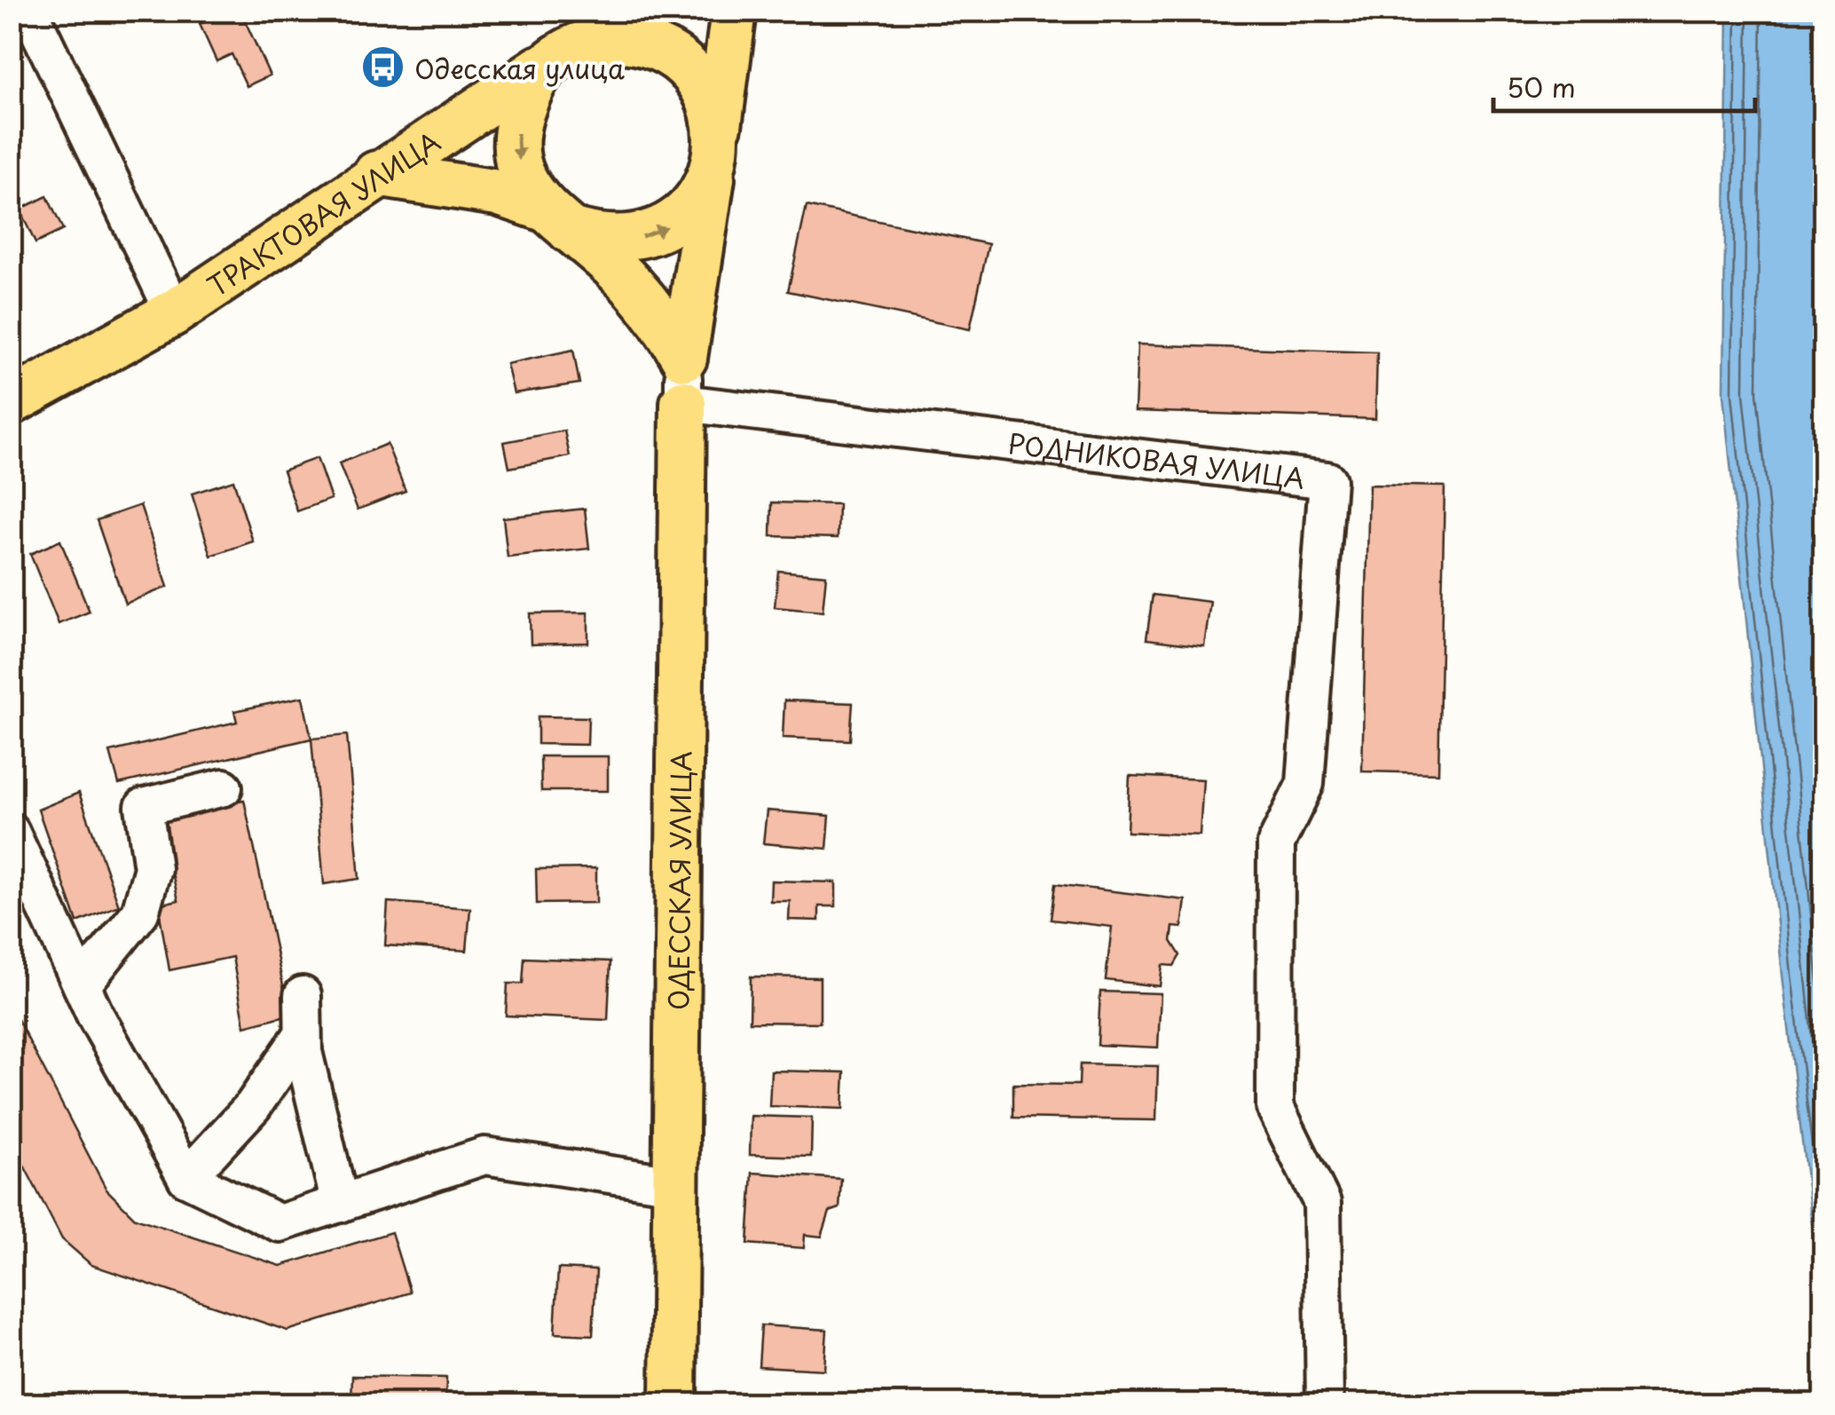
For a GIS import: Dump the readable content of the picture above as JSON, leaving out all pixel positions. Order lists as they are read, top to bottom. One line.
{"streets":{"main road":["ТРАКТОВАЯ УЛИЦА","ОДЕССКАЯ УЛИЦА"],"street":["РОДНИКОВАЯ УЛИЦА"]},"crossings":[["РОДНИКОВАЯ УЛИЦА","ОДЕССКАЯ УЛИЦА"]],"places":{"bus stop":["Одесская улица"]},"scale_bar":"50 m"}
